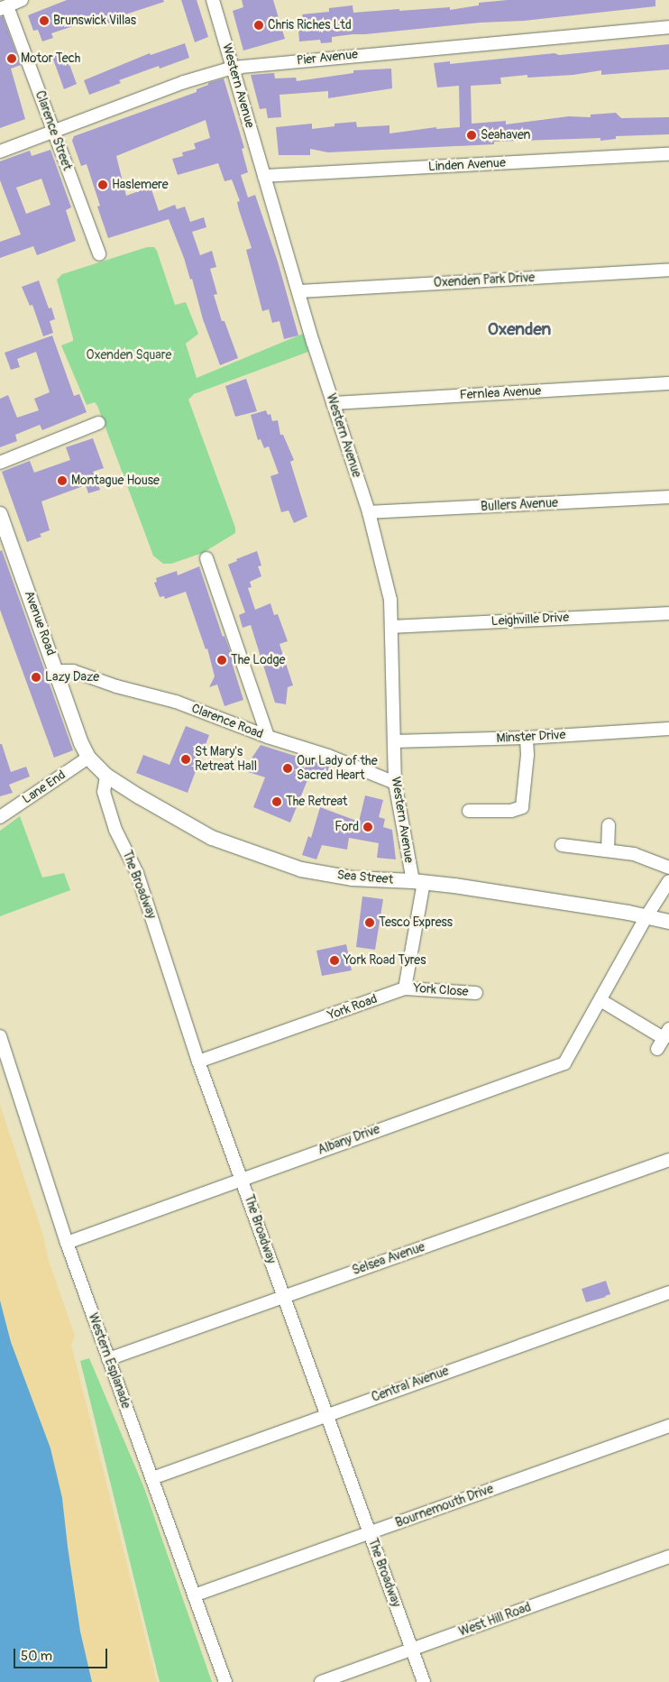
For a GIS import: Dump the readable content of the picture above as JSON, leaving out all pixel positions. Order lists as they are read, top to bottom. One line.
{"streets":{"main road":["Avenue Road","Sea Street"],"street":["Pier Avenue","Western Avenue","Clarence Street","Linden Avenue","Oxenden Park Drive","Fernlea Avenue","Bullers Avenue","Leighville Drive","Clarence Road","Minster Drive","Lane End","The Broadway","York Close","York Road","Albany Drive","Selsea Avenue","Western Esplanade","Central Avenue","Bournemouth Drive","West Hill Road"]},"crossings":[["Pier Avenue","Western Avenue"],["Pier Avenue","Clarence Street"],["Western Avenue","Linden Avenue"],["Western Avenue","Oxenden Park Drive"],["Western Avenue","Fernlea Avenue"],["Western Avenue","Bullers Avenue"],["Western Avenue","Leighville Drive"],["Western Avenue","Clarence Road"],["Western Avenue","Minster Drive"],["Western Avenue","Sea Street"],["Avenue Road","Clarence Road"],["Avenue Road","Lane End"],["Avenue Road","Sea Street"],["Lane End","Sea Street"],["Sea Street","The Broadway"],["Sea Street","Albany Drive"],["The Broadway","York Road"],["The Broadway","Albany Drive"],["The Broadway","Selsea Avenue"],["The Broadway","Central Avenue"],["The Broadway","Bournemouth Drive"],["The Broadway","West Hill Road"],["York Close","York Road"],["Albany Drive","Western Esplanade"],["Selsea Avenue","Western Esplanade"],["Western Esplanade","Central Avenue"],["Western Esplanade","Bournemouth Drive"]],"districts":["Oxenden"],"parks":["Oxenden Square"],"places":["Brunswick Villas","Chris Riches Ltd","Motor Tech","Seahaven","Haslemere","Montague House","The Lodge","Lazy Daze","St Mary's Retreat Hall","Our Lady of the Sacred Heart","The Retreat","Ford","Tesco Express","York Road Tyres"],"scale_bar":"50 m"}
